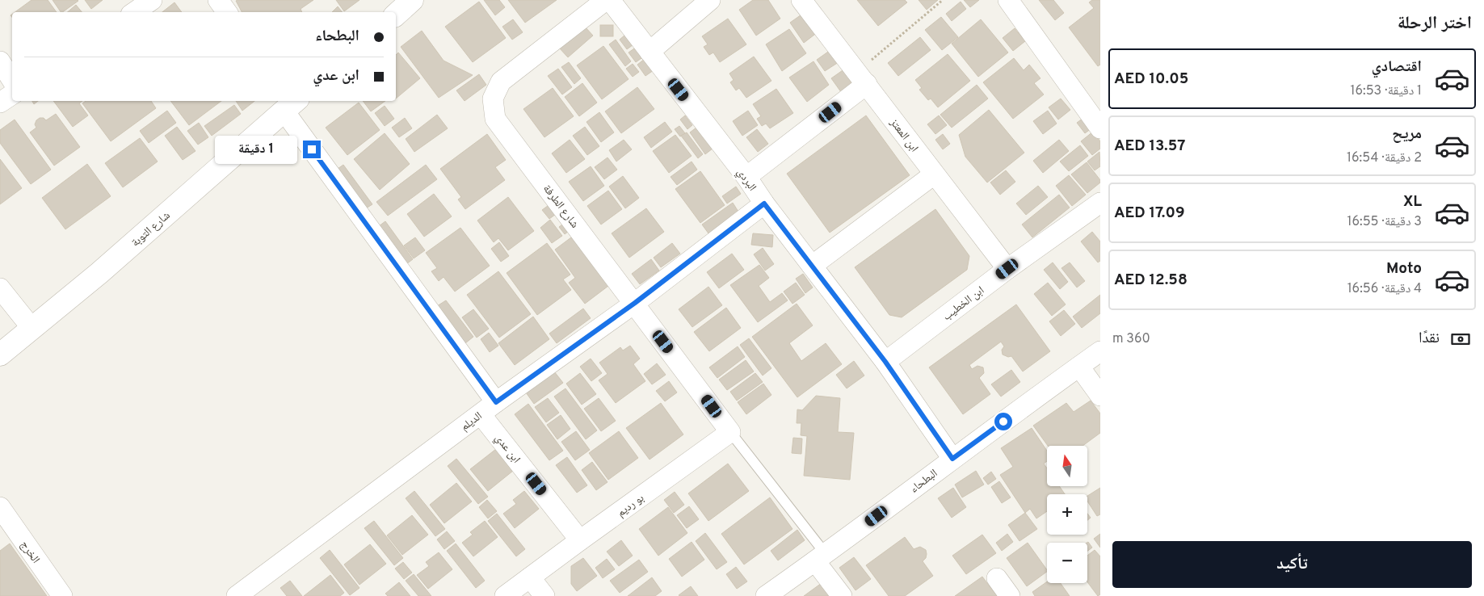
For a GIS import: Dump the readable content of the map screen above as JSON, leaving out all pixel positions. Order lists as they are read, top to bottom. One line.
{"streets":{"street":["ابن المعتز","البردي","شارع الطرفة","شارع التوبة","ابن الخطيب","الديلم","ابن عدي","البطحاء","بو رديم","الخرج"]},"crossings":[["ابن المعتز","ابن الخطيب"],["البردي","ابن الخطيب"],["البردي","الديلم"],["البردي","البطحاء"],["شارع الطرفة","الديلم"],["شارع الطرفة","بو رديم"],["شارع التوبة","ابن عدي"],["الديلم","ابن عدي"],["ابن عدي","بو رديم"]],"north":"top","page":{"heading":"اختر الرحلة","banner":["البطحاء","ابن عدي"],"list":[{"name":"اقتصادي","note":"1 دقيقة · 16:53","value":"AED 10.05"},{"name":"مريح","note":"2 دقيقة · 16:54","value":"AED 13.57"},{"name":"XL","note":"3 دقيقة · 16:55","value":"AED 17.09"},{"name":"Moto","note":"4 دقيقة · 16:56","value":"AED 12.58"}],"bubble":"1 دقيقة","pay":["نقدًا","360 m"],"map_buttons":["+","−"],"buttons":"تأكيد"}}
